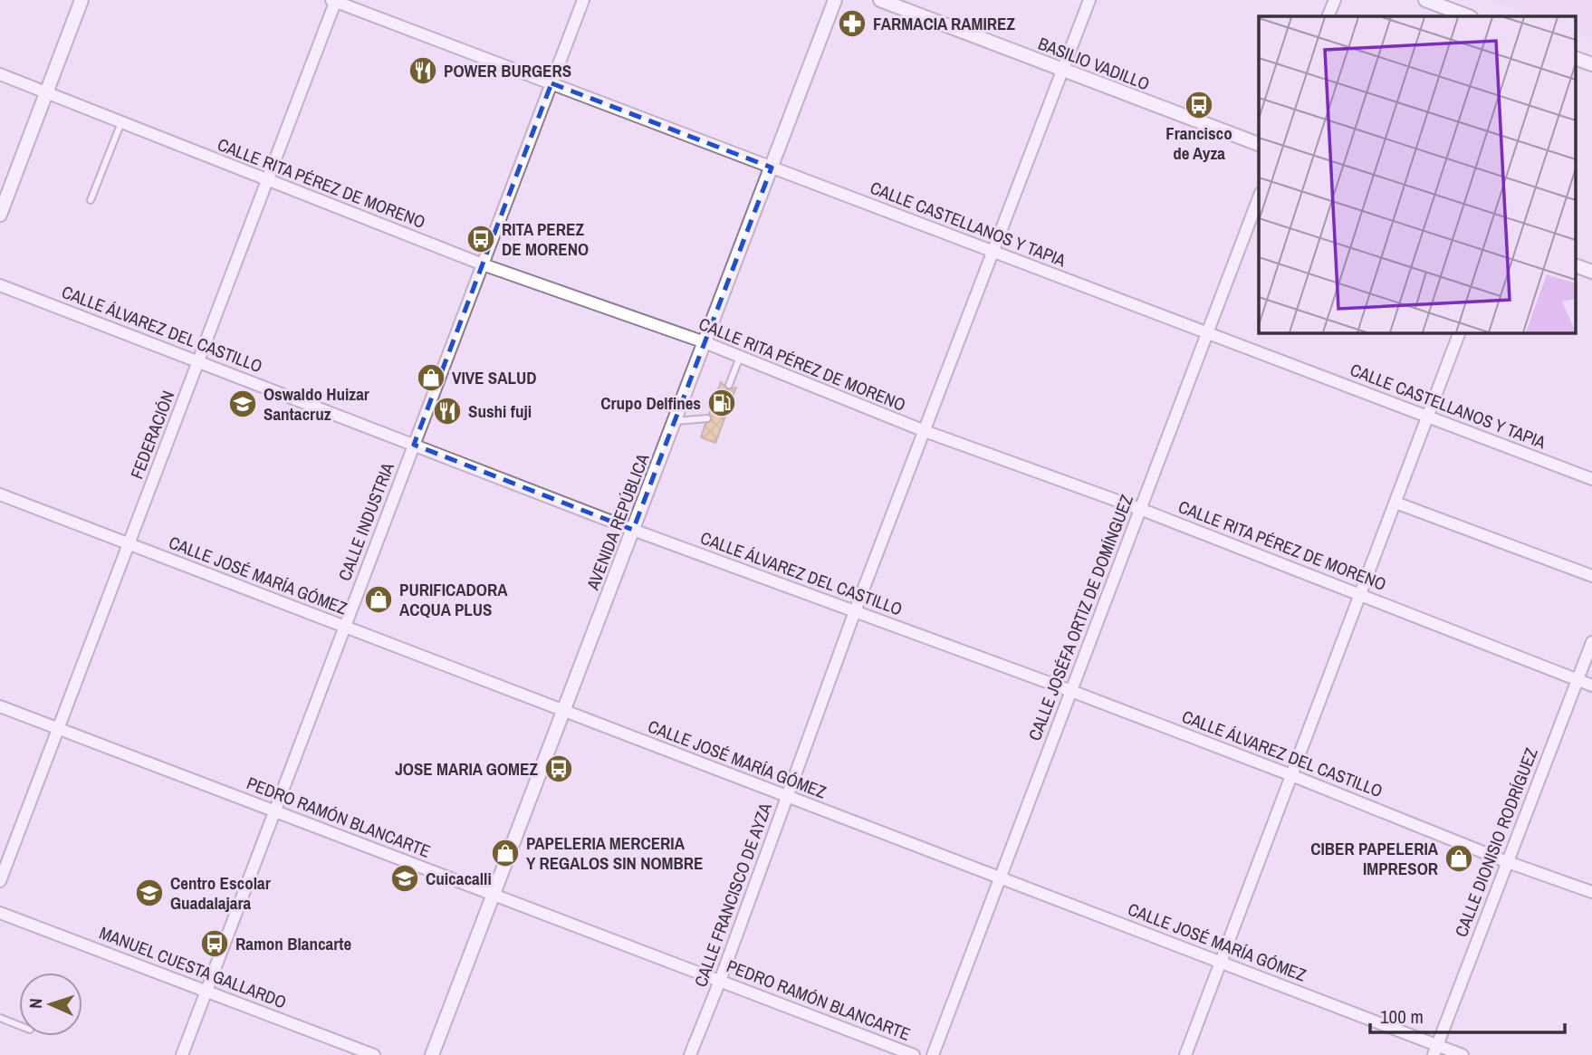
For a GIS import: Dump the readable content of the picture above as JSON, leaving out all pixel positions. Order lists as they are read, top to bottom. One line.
{"streets":{"street":["BASILIO VADILLO","CALLE RITA PÉREZ DE MORENO","CALLE CASTELLANOS Y TAPIA","CALLE ÁLVAREZ DEL CASTILLO","FEDERACIÓN","CALLE INDUSTRIA","AVENIDA REPÚBLICA","CALLE JOSÉ MARÍA GÓMEZ","CALLE JOSÉFA ORTIZ DE DOMÍNGUEZ","PEDRO RAMÓN BLANCARTE","CALLE DIONISIO RODRÍGUEZ","CALLE FRANCISCO DE AYZA","MANUEL CUESTA GALLARDO"]},"crossings":[["BASILIO VADILLO","CALLE FRANCISCO DE AYZA"],["CALLE RITA PÉREZ DE MORENO","FEDERACIÓN"],["CALLE RITA PÉREZ DE MORENO","CALLE INDUSTRIA"],["CALLE RITA PÉREZ DE MORENO","AVENIDA REPÚBLICA"],["CALLE RITA PÉREZ DE MORENO","CALLE JOSÉFA ORTIZ DE DOMÍNGUEZ"],["CALLE RITA PÉREZ DE MORENO","CALLE DIONISIO RODRÍGUEZ"],["CALLE RITA PÉREZ DE MORENO","CALLE FRANCISCO DE AYZA"],["CALLE CASTELLANOS Y TAPIA","FEDERACIÓN"],["CALLE CASTELLANOS Y TAPIA","CALLE INDUSTRIA"],["CALLE CASTELLANOS Y TAPIA","AVENIDA REPÚBLICA"],["CALLE CASTELLANOS Y TAPIA","CALLE JOSÉFA ORTIZ DE DOMÍNGUEZ"],["CALLE CASTELLANOS Y TAPIA","CALLE FRANCISCO DE AYZA"],["CALLE ÁLVAREZ DEL CASTILLO","FEDERACIÓN"],["CALLE ÁLVAREZ DEL CASTILLO","CALLE INDUSTRIA"],["CALLE ÁLVAREZ DEL CASTILLO","AVENIDA REPÚBLICA"],["CALLE ÁLVAREZ DEL CASTILLO","CALLE JOSÉFA ORTIZ DE DOMÍNGUEZ"],["CALLE ÁLVAREZ DEL CASTILLO","CALLE DIONISIO RODRÍGUEZ"],["CALLE ÁLVAREZ DEL CASTILLO","CALLE FRANCISCO DE AYZA"],["FEDERACIÓN","CALLE JOSÉ MARÍA GÓMEZ"],["FEDERACIÓN","PEDRO RAMÓN BLANCARTE"],["CALLE INDUSTRIA","CALLE JOSÉ MARÍA GÓMEZ"],["CALLE INDUSTRIA","PEDRO RAMÓN BLANCARTE"],["CALLE INDUSTRIA","MANUEL CUESTA GALLARDO"],["AVENIDA REPÚBLICA","CALLE JOSÉ MARÍA GÓMEZ"],["AVENIDA REPÚBLICA","PEDRO RAMÓN BLANCARTE"],["CALLE JOSÉ MARÍA GÓMEZ","CALLE JOSÉFA ORTIZ DE DOMÍNGUEZ"],["CALLE JOSÉ MARÍA GÓMEZ","CALLE DIONISIO RODRÍGUEZ"],["CALLE JOSÉ MARÍA GÓMEZ","CALLE FRANCISCO DE AYZA"],["PEDRO RAMÓN BLANCARTE","CALLE FRANCISCO DE AYZA"]],"places":{"pharmacy":["FARMACIA RAMIREZ"],"restaurant":["POWER BURGERS","Sushi fuji"],"bus stop":["Francisco de Ayza","RITA PEREZ DE MORENO","JOSE MARIA GOMEZ","Ramon Blancarte"],"shop":["VIVE SALUD","PURIFICADORA ACQUA PLUS","PAPELERIA MERCERIA Y REGALOS SIN NOMBRE","CIBER PAPELERIA IMPRESOR"],"fuel station":["Crupo Delfines"],"school or university":["Oswaldo Huizar Santacruz","Cuicacalli","Centro Escolar Guadalajara"]},"scale_bar":"100 m","north":"left"}
